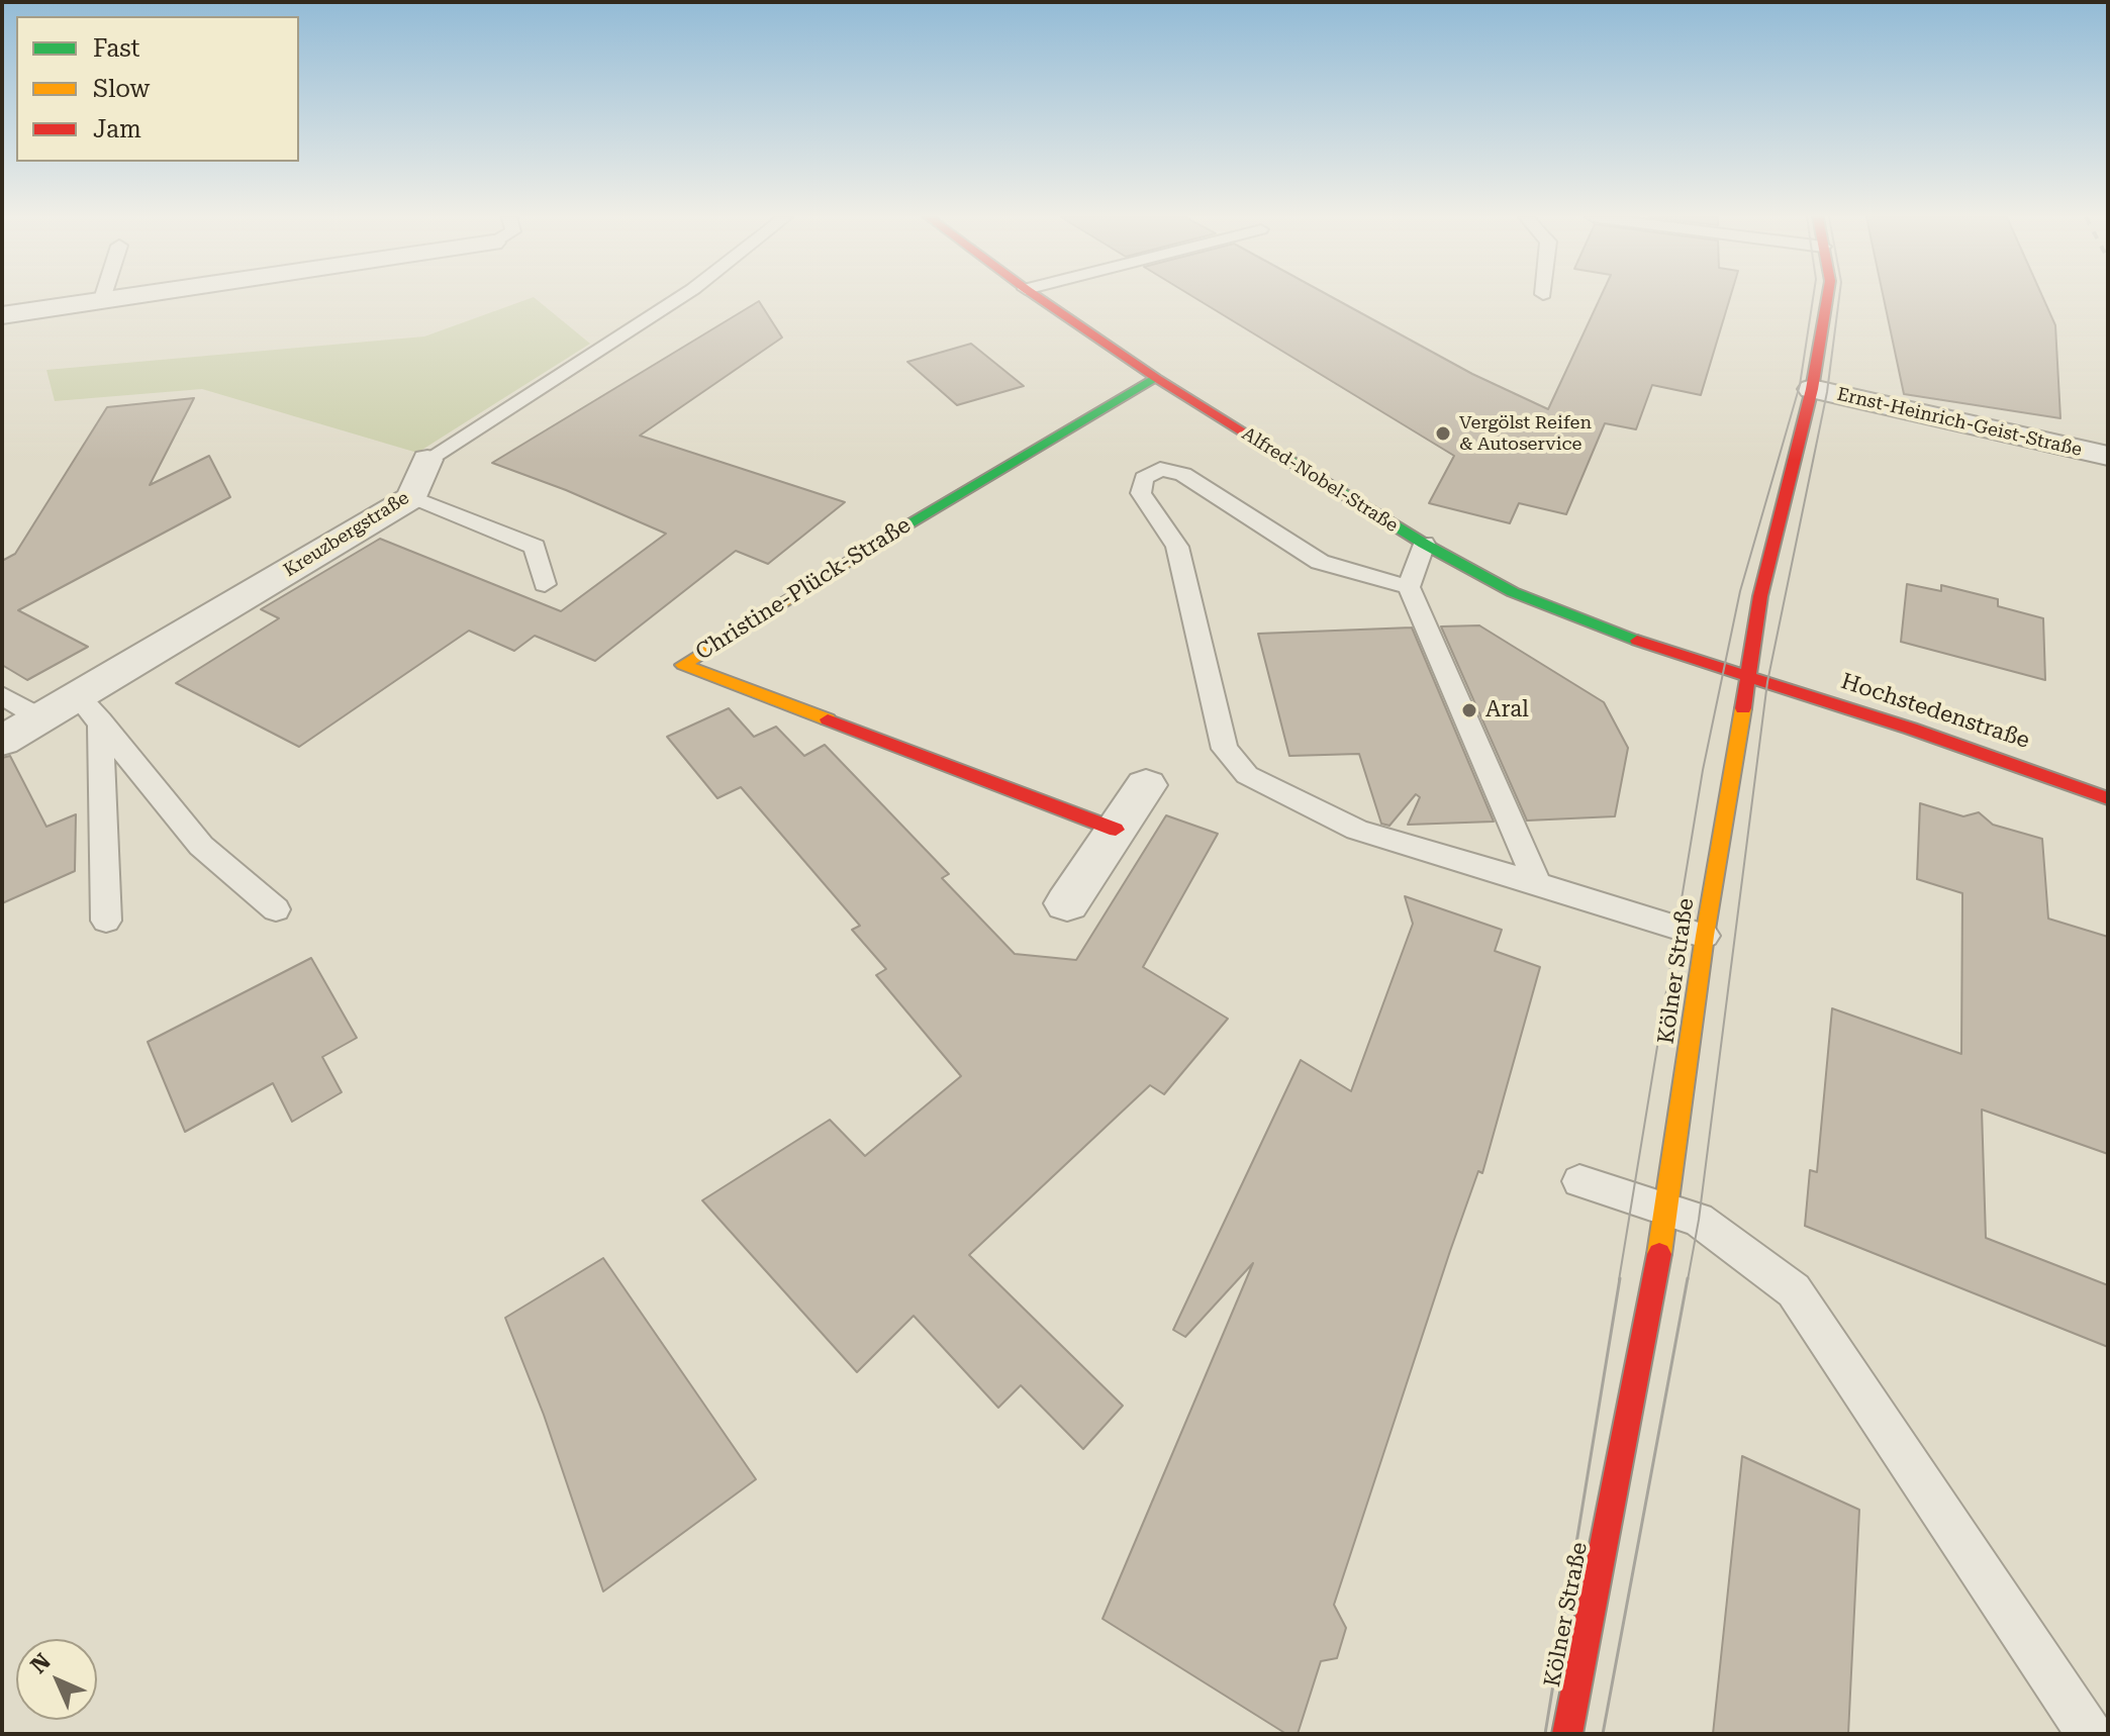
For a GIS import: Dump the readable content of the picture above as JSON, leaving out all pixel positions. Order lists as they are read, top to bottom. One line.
{"streets":{"street":["Ernst-Heinrich-Geist-Straße","Alfred-Nobel-Straße","Kreuzbergstraße","Christine-Plück-Straße","Hochstedenstraße","Kölner Straße"]},"crossings":[["Ernst-Heinrich-Geist-Straße","Kölner Straße"],["Alfred-Nobel-Straße","Christine-Plück-Straße"],["Alfred-Nobel-Straße","Hochstedenstraße"],["Alfred-Nobel-Straße","Kölner Straße"],["Hochstedenstraße","Kölner Straße"]],"places":["Vergölst Reifen & Autoservice","Aral"],"legend":["Fast","Slow","Jam"],"north":"top left"}
